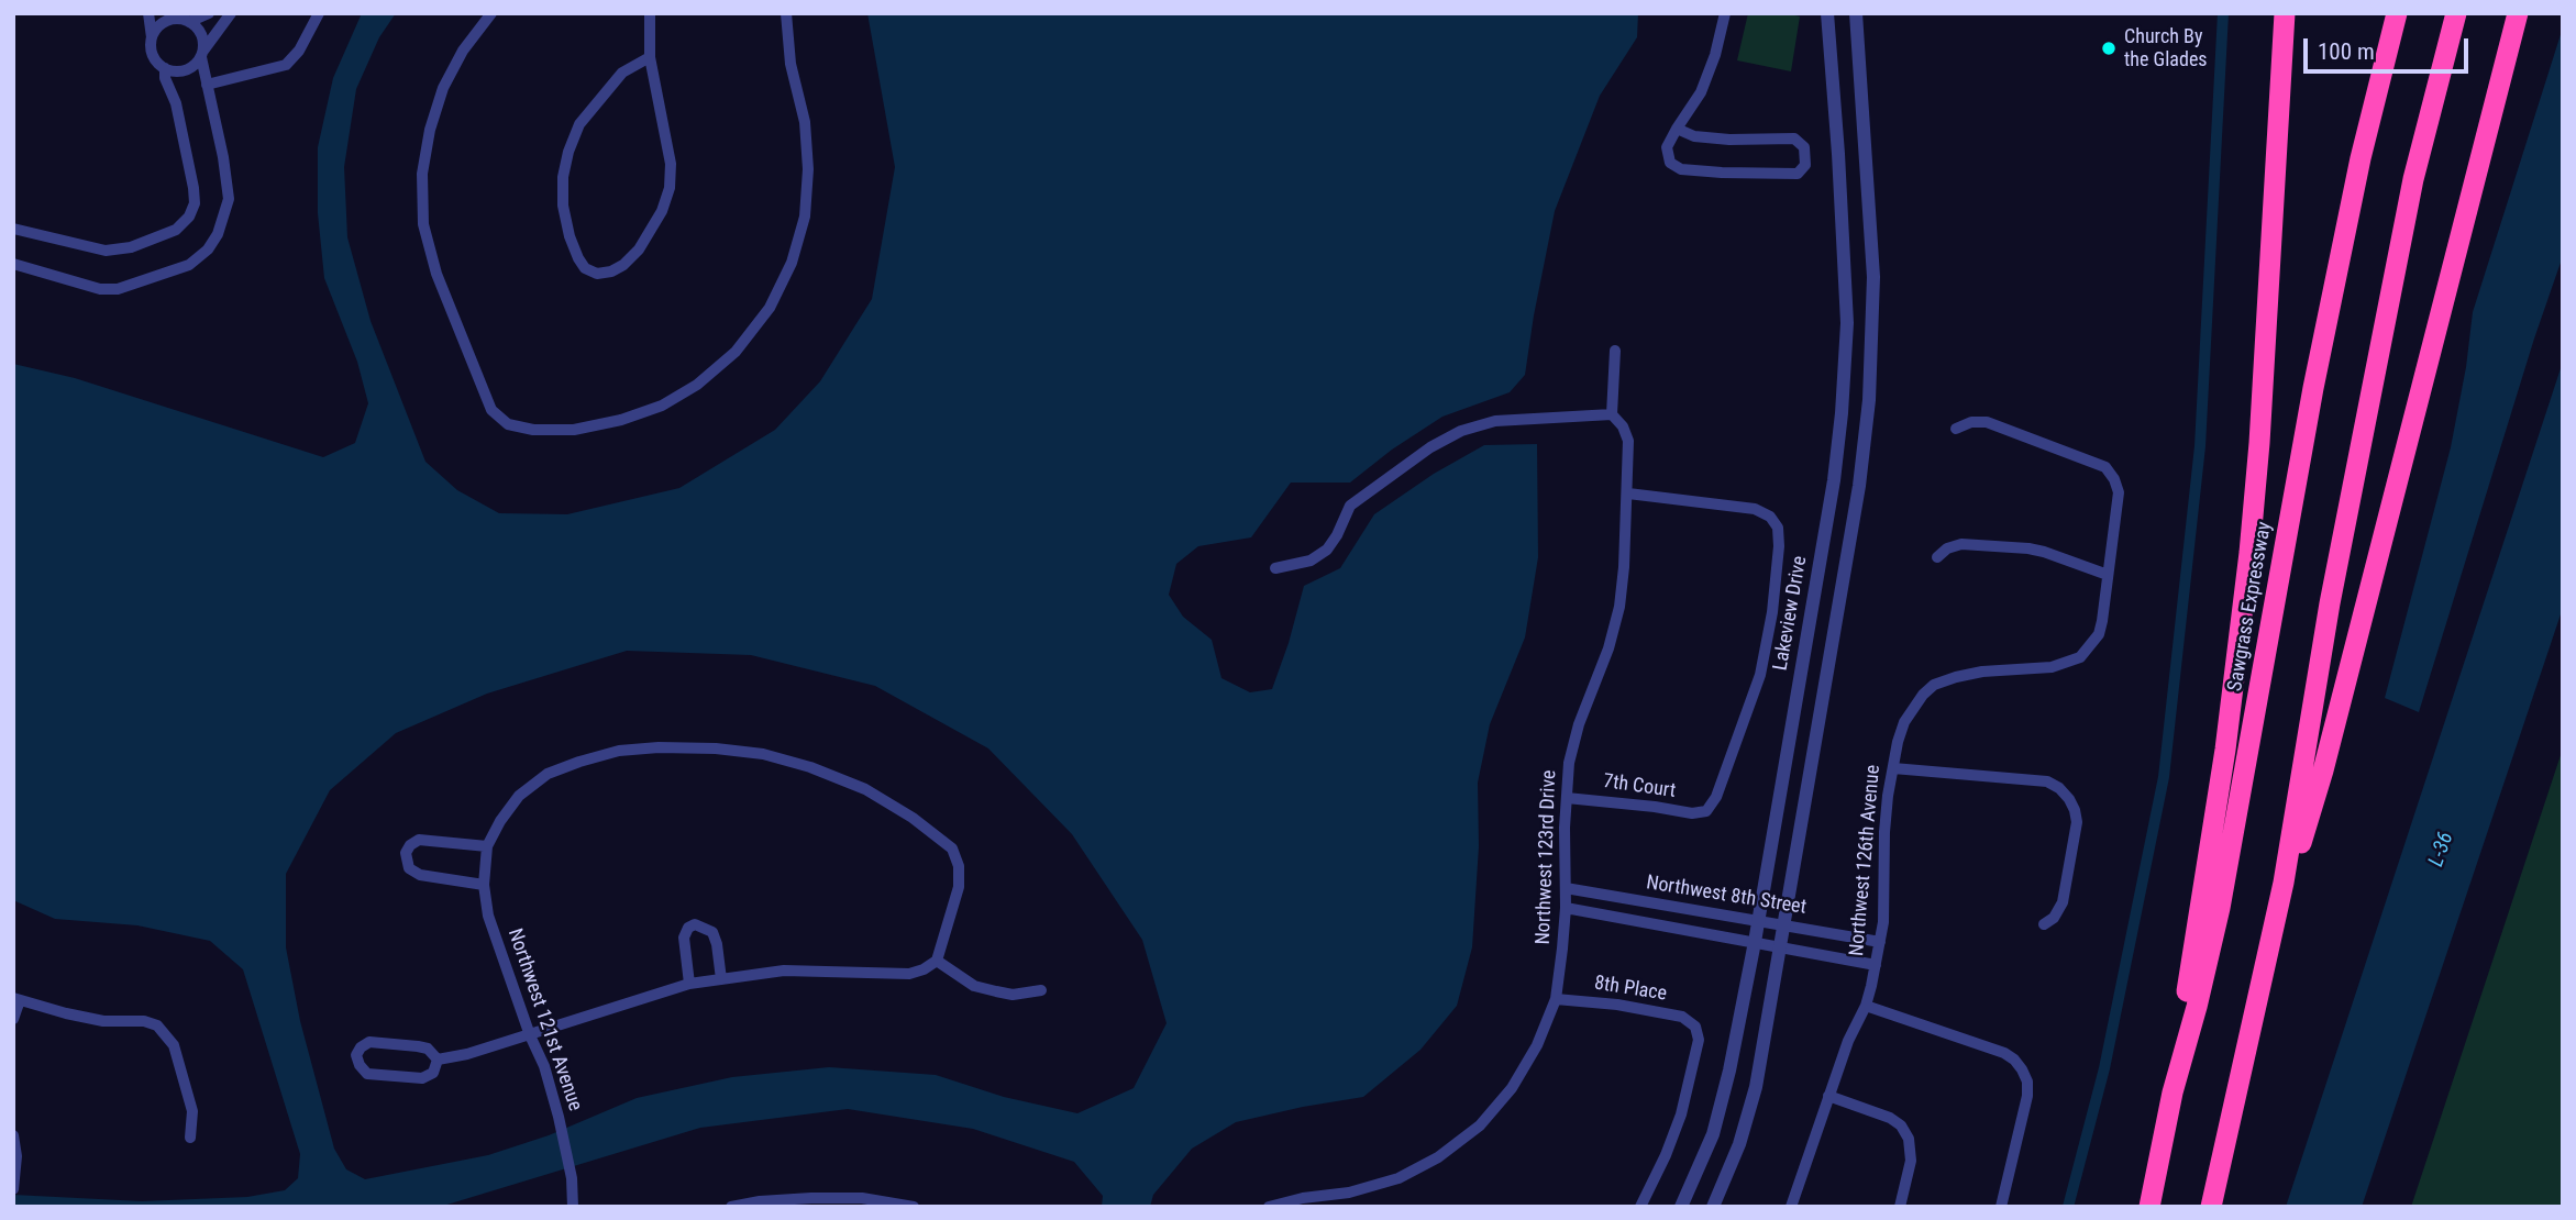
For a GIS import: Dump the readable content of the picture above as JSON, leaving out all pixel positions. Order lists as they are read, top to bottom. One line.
{"streets":{"highway":["Sawgrass Expressway"],"street":["Lakeview Drive","7th Court","Northwest 123rd Drive","Northwest 126th Avenue","Northwest 8th Street","8th Place","Northwest 121st Avenue"]},"crossings":[["Lakeview Drive","Northwest 8th Street"],["7th Court","Northwest 123rd Drive"],["Northwest 123rd Drive","Northwest 8th Street"],["Northwest 123rd Drive","8th Place"],["Northwest 126th Avenue","Northwest 8th Street"]],"water":["L-36"],"places":["Church By the Glades"],"scale_bar":"100 m"}
